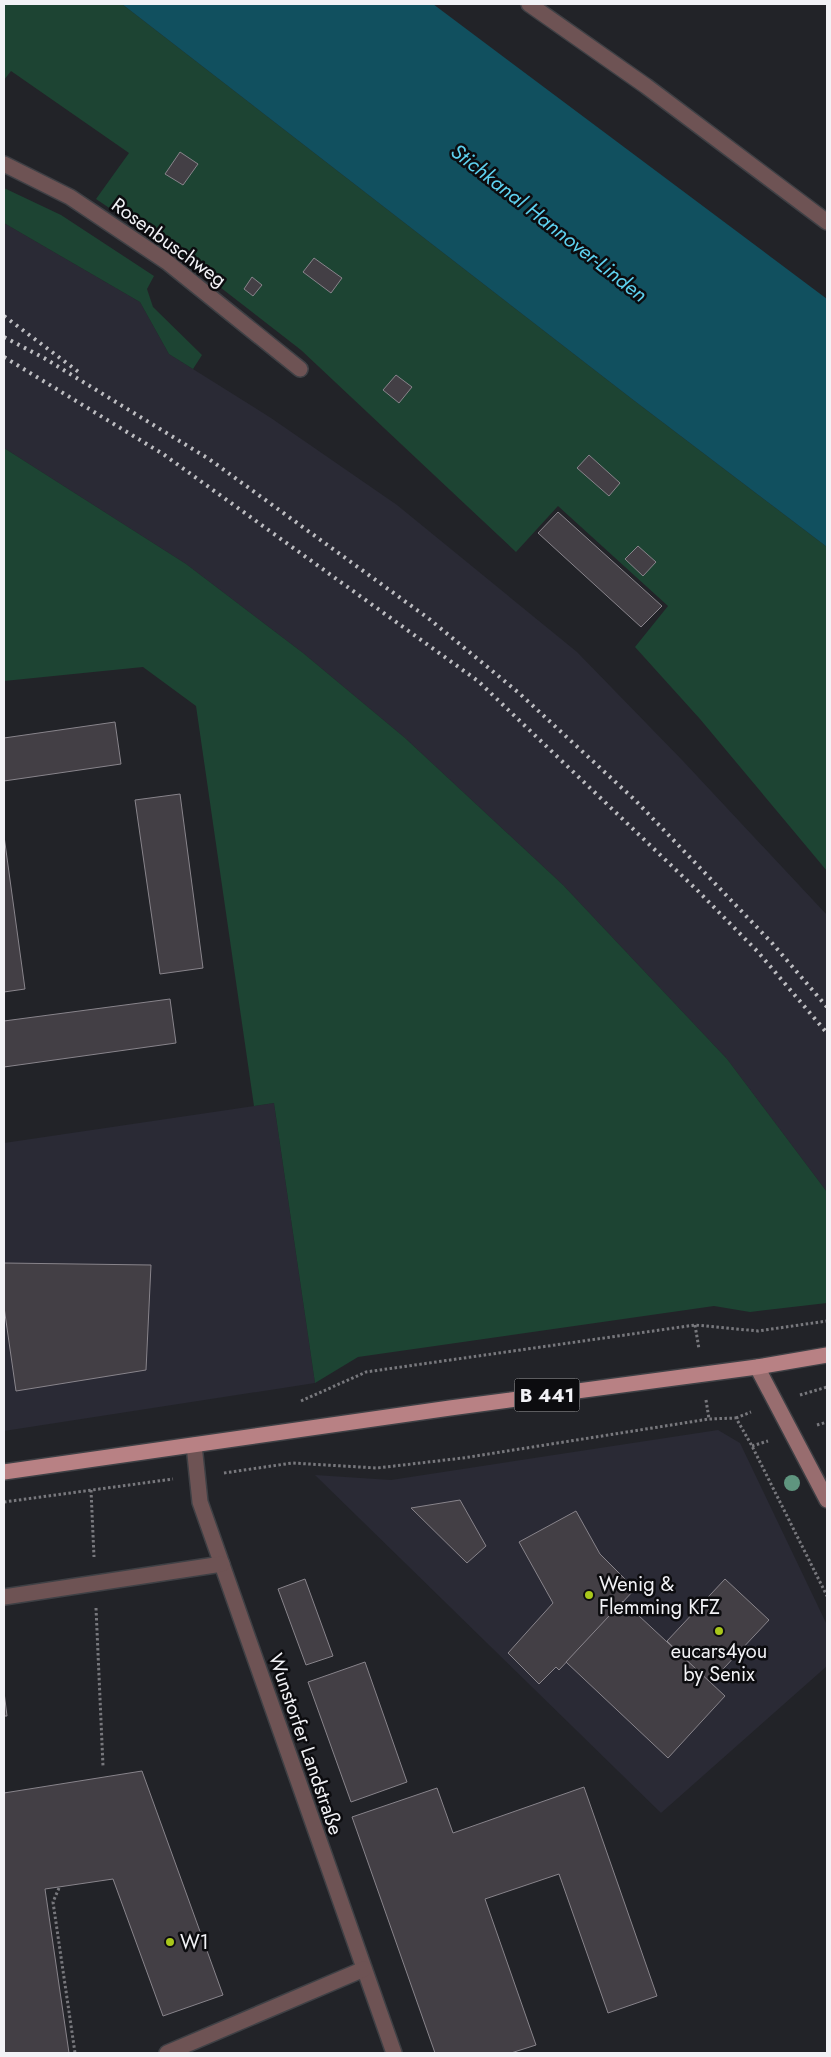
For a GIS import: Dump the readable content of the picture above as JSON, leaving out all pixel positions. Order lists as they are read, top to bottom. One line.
{"streets":{"main road":["B 441"],"street":["Rosenbuschweg","Wunstorfer Landstraße"]},"crossings":[["B 441","Wunstorfer Landstraße"]],"water":["Stichkanal Hannover-Linden"],"places":["Wenig & Flemming KFZ","eucars4you by Senix","W1"]}
